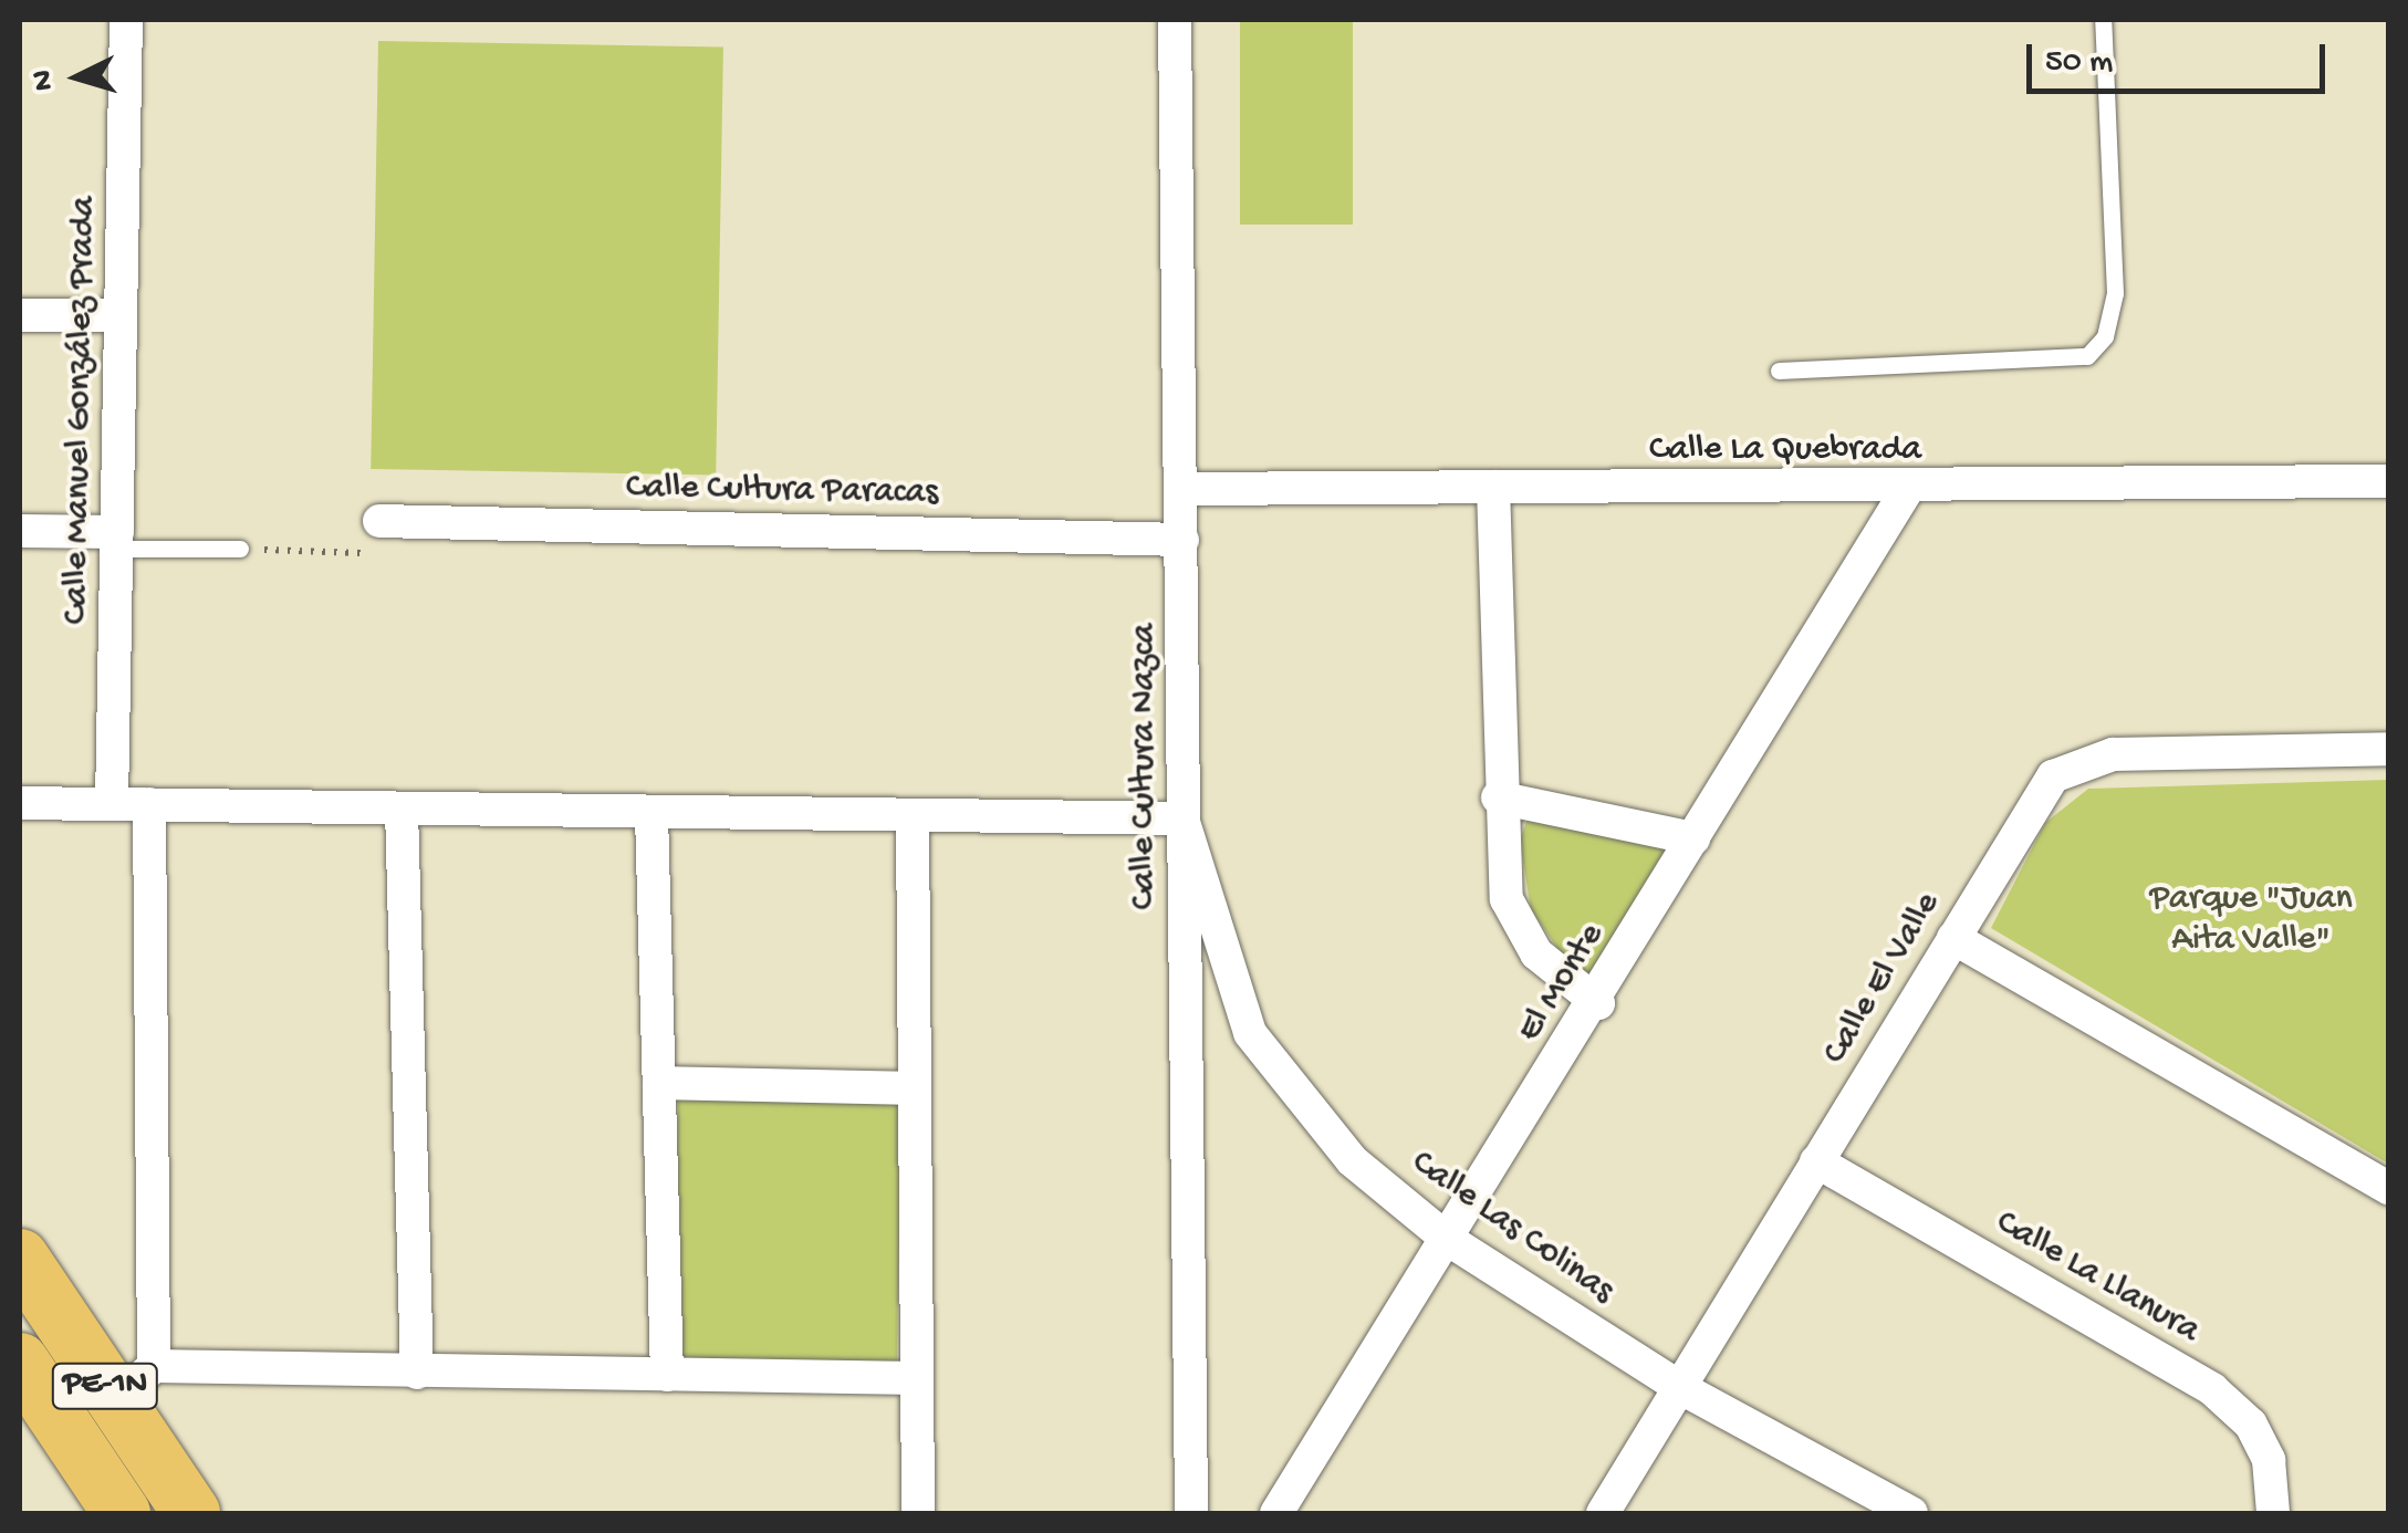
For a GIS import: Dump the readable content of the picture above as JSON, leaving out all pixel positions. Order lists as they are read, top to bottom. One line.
{"streets":{"highway":["PE-1N"],"street":["Calle Manuel González Prada","Calle La Quebrada","Calle Cultura Paracas","Calle Cultura Nazca","Calle El Valle","El Monte","Calle Las Colinas","Calle La Llanura"]},"crossings":[["Calle La Quebrada","Calle Cultura Nazca"],["Calle La Quebrada","El Monte"],["Calle Cultura Paracas","Calle Cultura Nazca"],["Calle Cultura Nazca","Calle Las Colinas"],["Calle El Valle","Calle Las Colinas"],["Calle El Valle","Calle La Llanura"],["El Monte","Calle Las Colinas"]],"parks":["Parque \"Juan Aita Valle\""],"scale_bar":"50 m","north":"left"}
